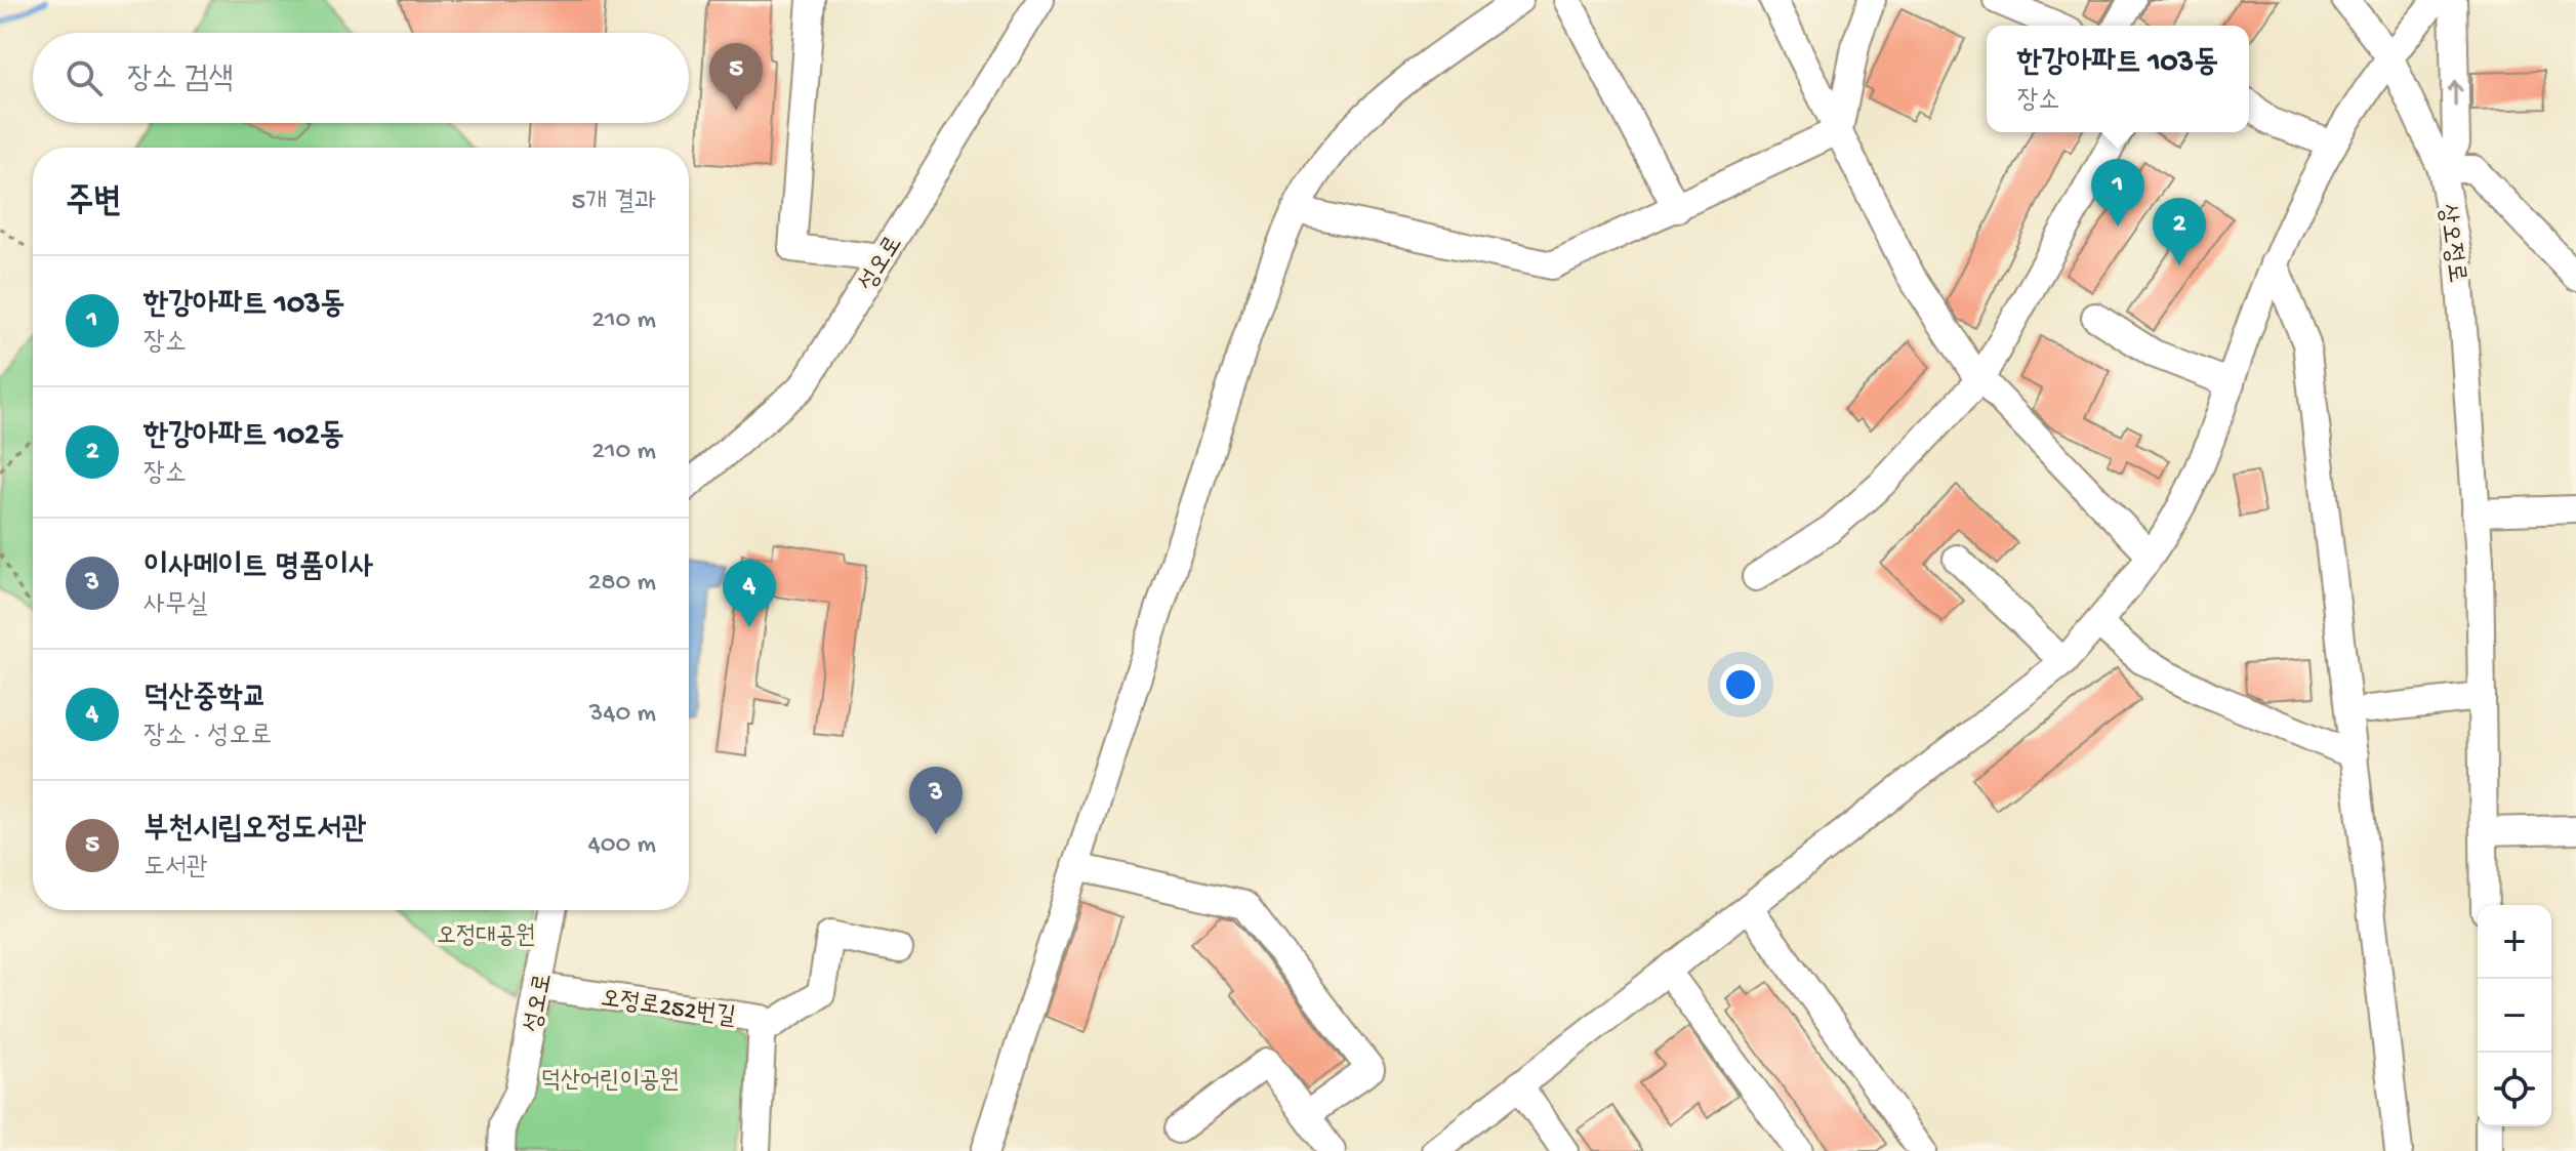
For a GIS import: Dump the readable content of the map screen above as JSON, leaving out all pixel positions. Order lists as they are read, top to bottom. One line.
{"streets":{"street":["상오정로","성오로","오정로252번길"]},"crossings":[["성오로","오정로252번길"]],"parks":["오정대공원","덕산어린이공원"],"page":{"popup":["한강아파트 103동","장소"],"search":"장소 검색","pins":["5","1","2","4","3"],"heading":["주변","5개 결과"],"list":[{"mark":"1","name":"한강아파트 103동","note":"장소","value":"210 m"},{"mark":"2","name":"한강아파트 102동","note":"장소","value":"210 m"},{"mark":"3","name":"이사메이트 명품이사","note":"사무실","value":"280 m"},{"mark":"4","name":"덕산중학교","note":"장소 · 성오로","value":"340 m"},{"mark":"5","name":"부천시립오정도서관","note":"도서관","value":"400 m"}],"map_buttons":["+","−"]}}
